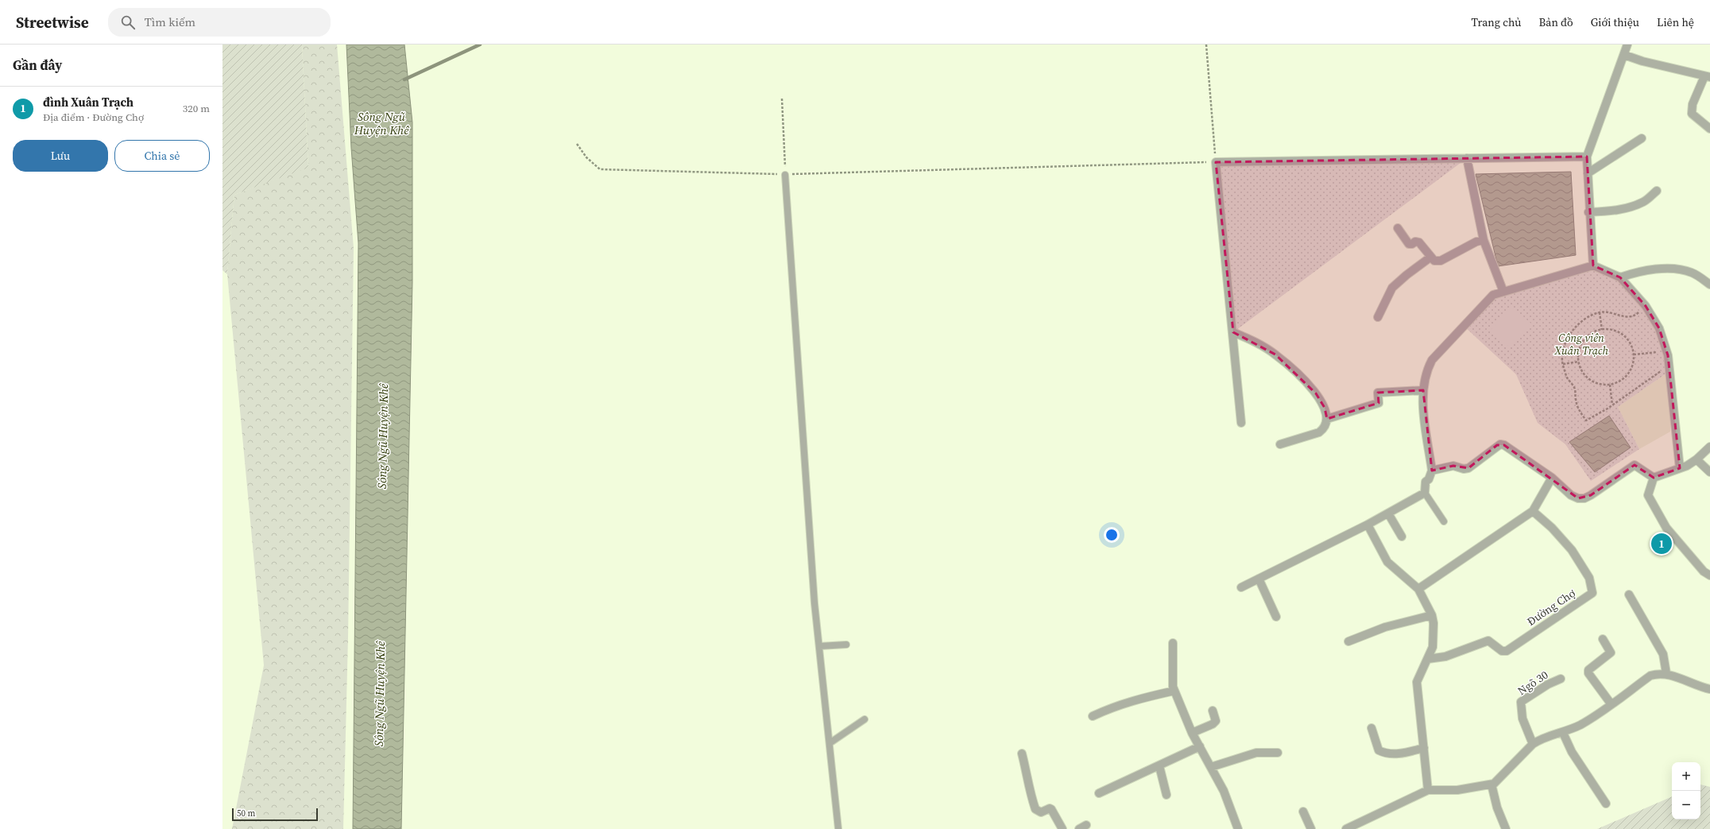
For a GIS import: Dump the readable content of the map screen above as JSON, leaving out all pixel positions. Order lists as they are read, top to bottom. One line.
{"streets":{"street":["Đường Chợ","Ngõ 30"]},"water":["Sông Ngũ Huyện Khê"],"parks":["Công viên Xuân Trạch"],"scale_bar":"50 m","page":{"header":"Streetwise","search":"Tìm kiếm","nav":["Trang chủ","Bản đồ","Giới thiệu","Liên hệ"],"heading":"Gần đây","list":[{"mark":"1","name":"đình Xuân Trạch","note":"Địa điểm · Đường Chợ","value":"320 m"}],"buttons":["Lưu","Chia sẻ"],"pins":"1","map_buttons":["+","−"],"scale":"50 m"}}
